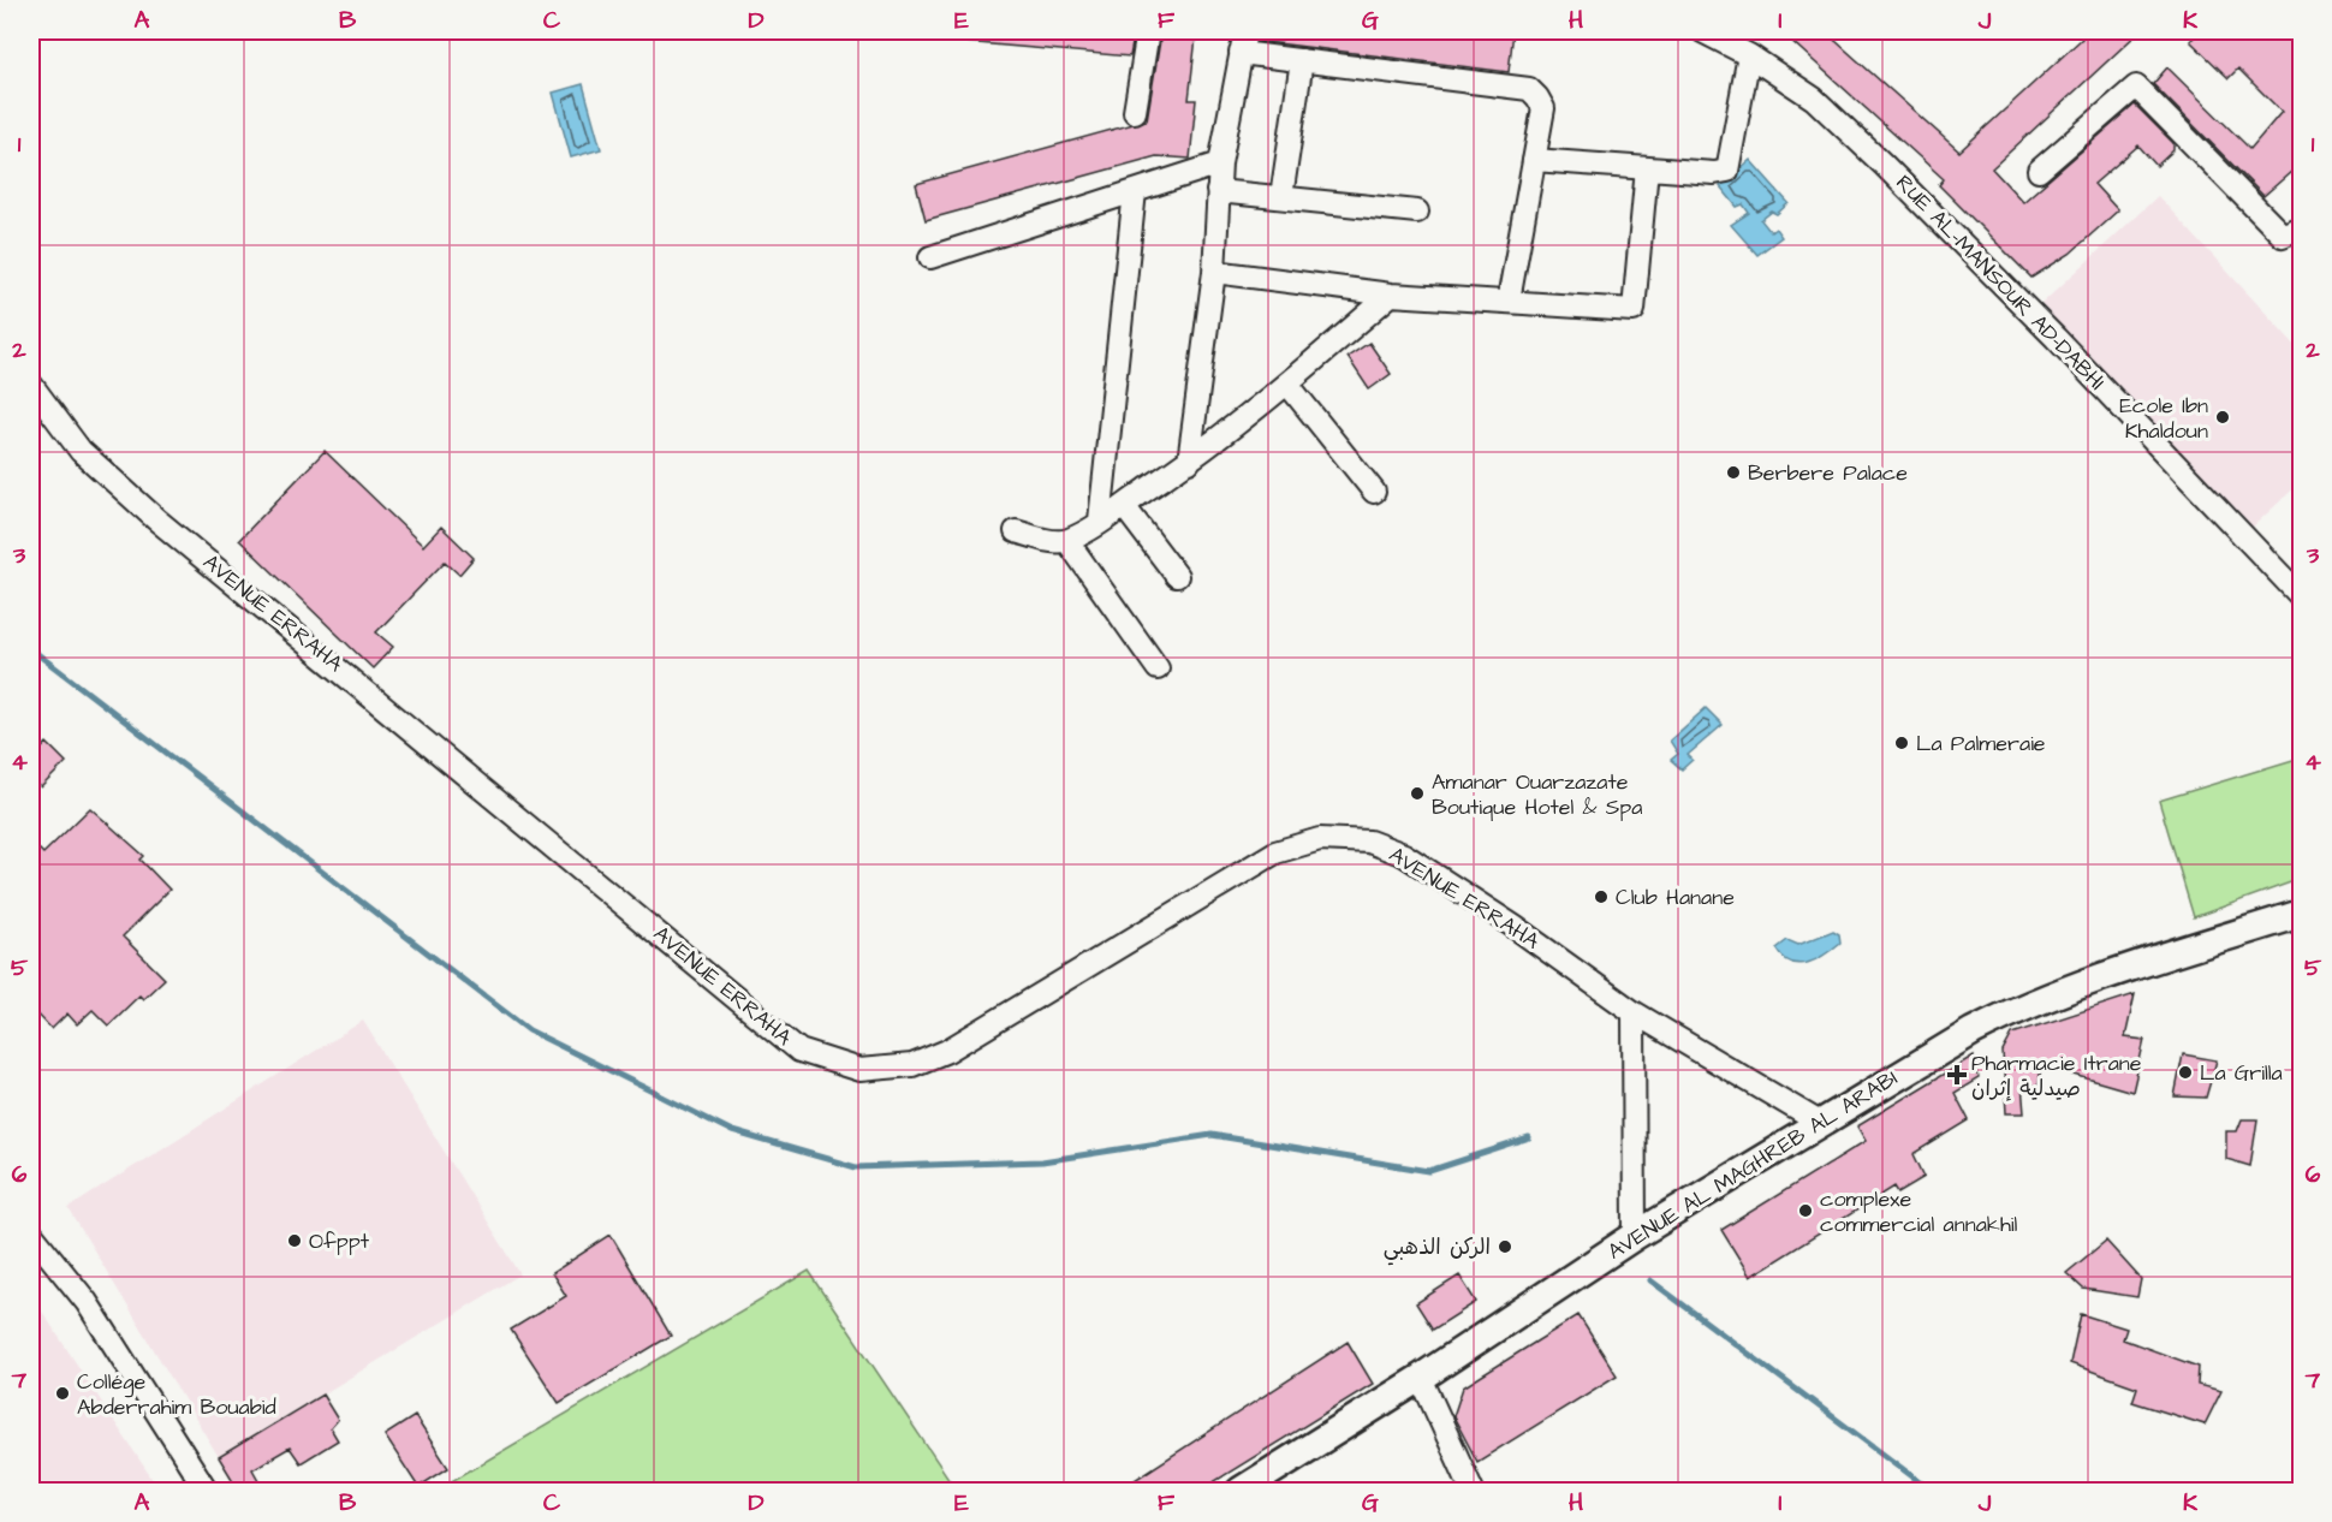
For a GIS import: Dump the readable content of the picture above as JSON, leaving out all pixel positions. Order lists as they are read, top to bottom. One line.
{"streets":{"main road":["AVENUE AL MAGHREB AL ARABI"],"street":["RUE AL-MANSOUR AD-DABHI","AVENUE ERRAHA"]},"crossings":[["AVENUE ERRAHA","AVENUE AL MAGHREB AL ARABI"]],"places":{"other":["Ecole Ibn Khaldoun","Berbere Palace","La Palmeraie","Amanar Ouarzazate Boutique Hotel & Spa","Club Hanane","La Grilla","complexe commercial annakhil","Ofppt","الركن الذهبي","Collége Abderrahim Bouabid"],"health":["Pharmacie Itrane صيدلية إثران"]},"grid":{"columns":["A","B","C","D","E","F","G","H","I","J","K"],"rows":["1","2","3","4","5","6","7"]}}
